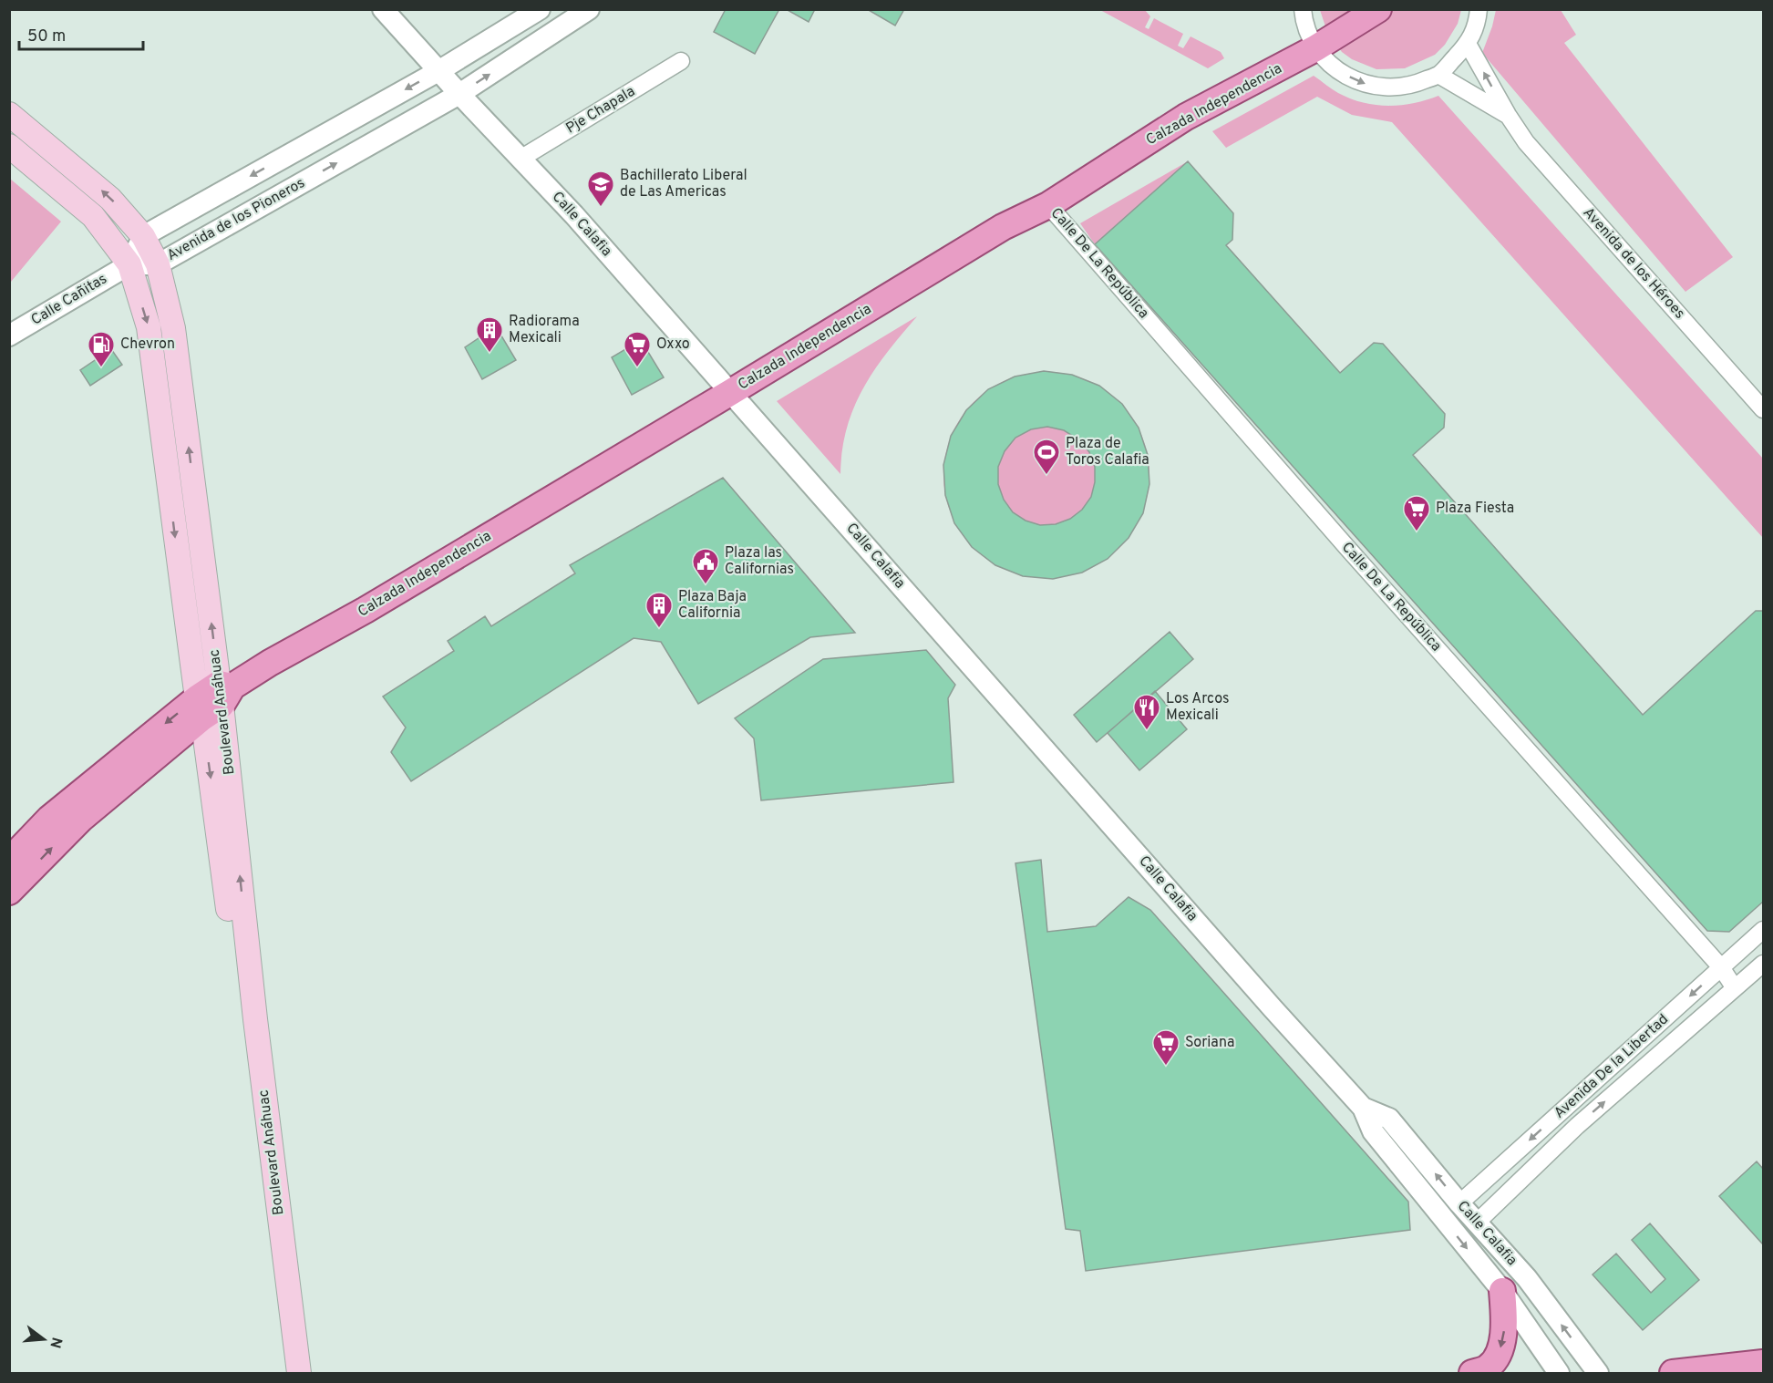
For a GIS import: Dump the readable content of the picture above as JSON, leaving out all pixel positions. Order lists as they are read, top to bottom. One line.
{"streets":{"main road":["Calzada Independencia","Boulevard Anáhuac"],"street":["Pje Chapala","Avenida de los Pioneros","Calle Calafia","Calle De La República","Avenida de los Héroes","Calle Cañitas","Avenida De la Libertad"]},"crossings":[["Calzada Independencia","Calle Calafia"],["Calzada Independencia","Calle De La República"],["Calzada Independencia","Boulevard Anáhuac"],["Pje Chapala","Calle Calafia"],["Avenida de los Pioneros","Calle Calafia"],["Avenida de los Pioneros","Calle Cañitas"],["Avenida de los Pioneros","Boulevard Anáhuac"],["Calle Calafia","Avenida De la Libertad"],["Calle De La República","Avenida De la Libertad"],["Calle Cañitas","Boulevard Anáhuac"]],"places":{"school or university":["Bachillerato Liberal de Las Americas"],"building":["Radiorama Mexicali","Plaza Baja California"],"fuel station":["Chevron"],"supermarket":["Oxxo","Plaza Fiesta","Soriana"],"sports":["Plaza de Toros Calafia"],"public building":["Plaza las Californias"],"restaurant":["Los Arcos Mexicali"]},"scale_bar":"50 m","north":"right"}
